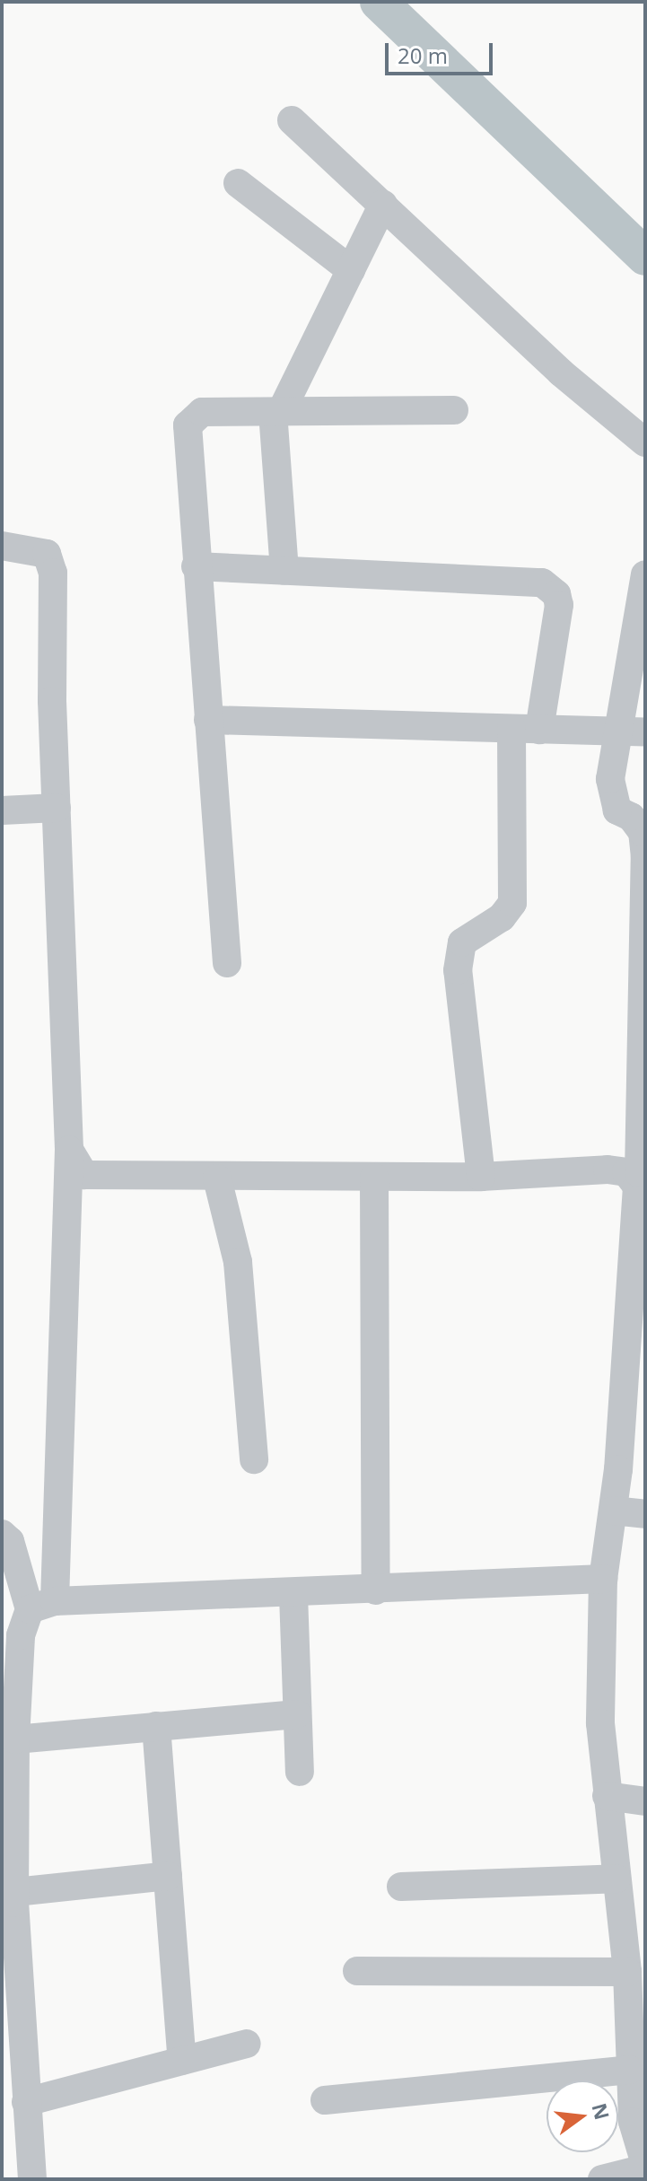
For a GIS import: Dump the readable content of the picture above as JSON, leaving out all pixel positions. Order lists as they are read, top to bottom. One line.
{"scale_bar":"20 m","north":"right"}
